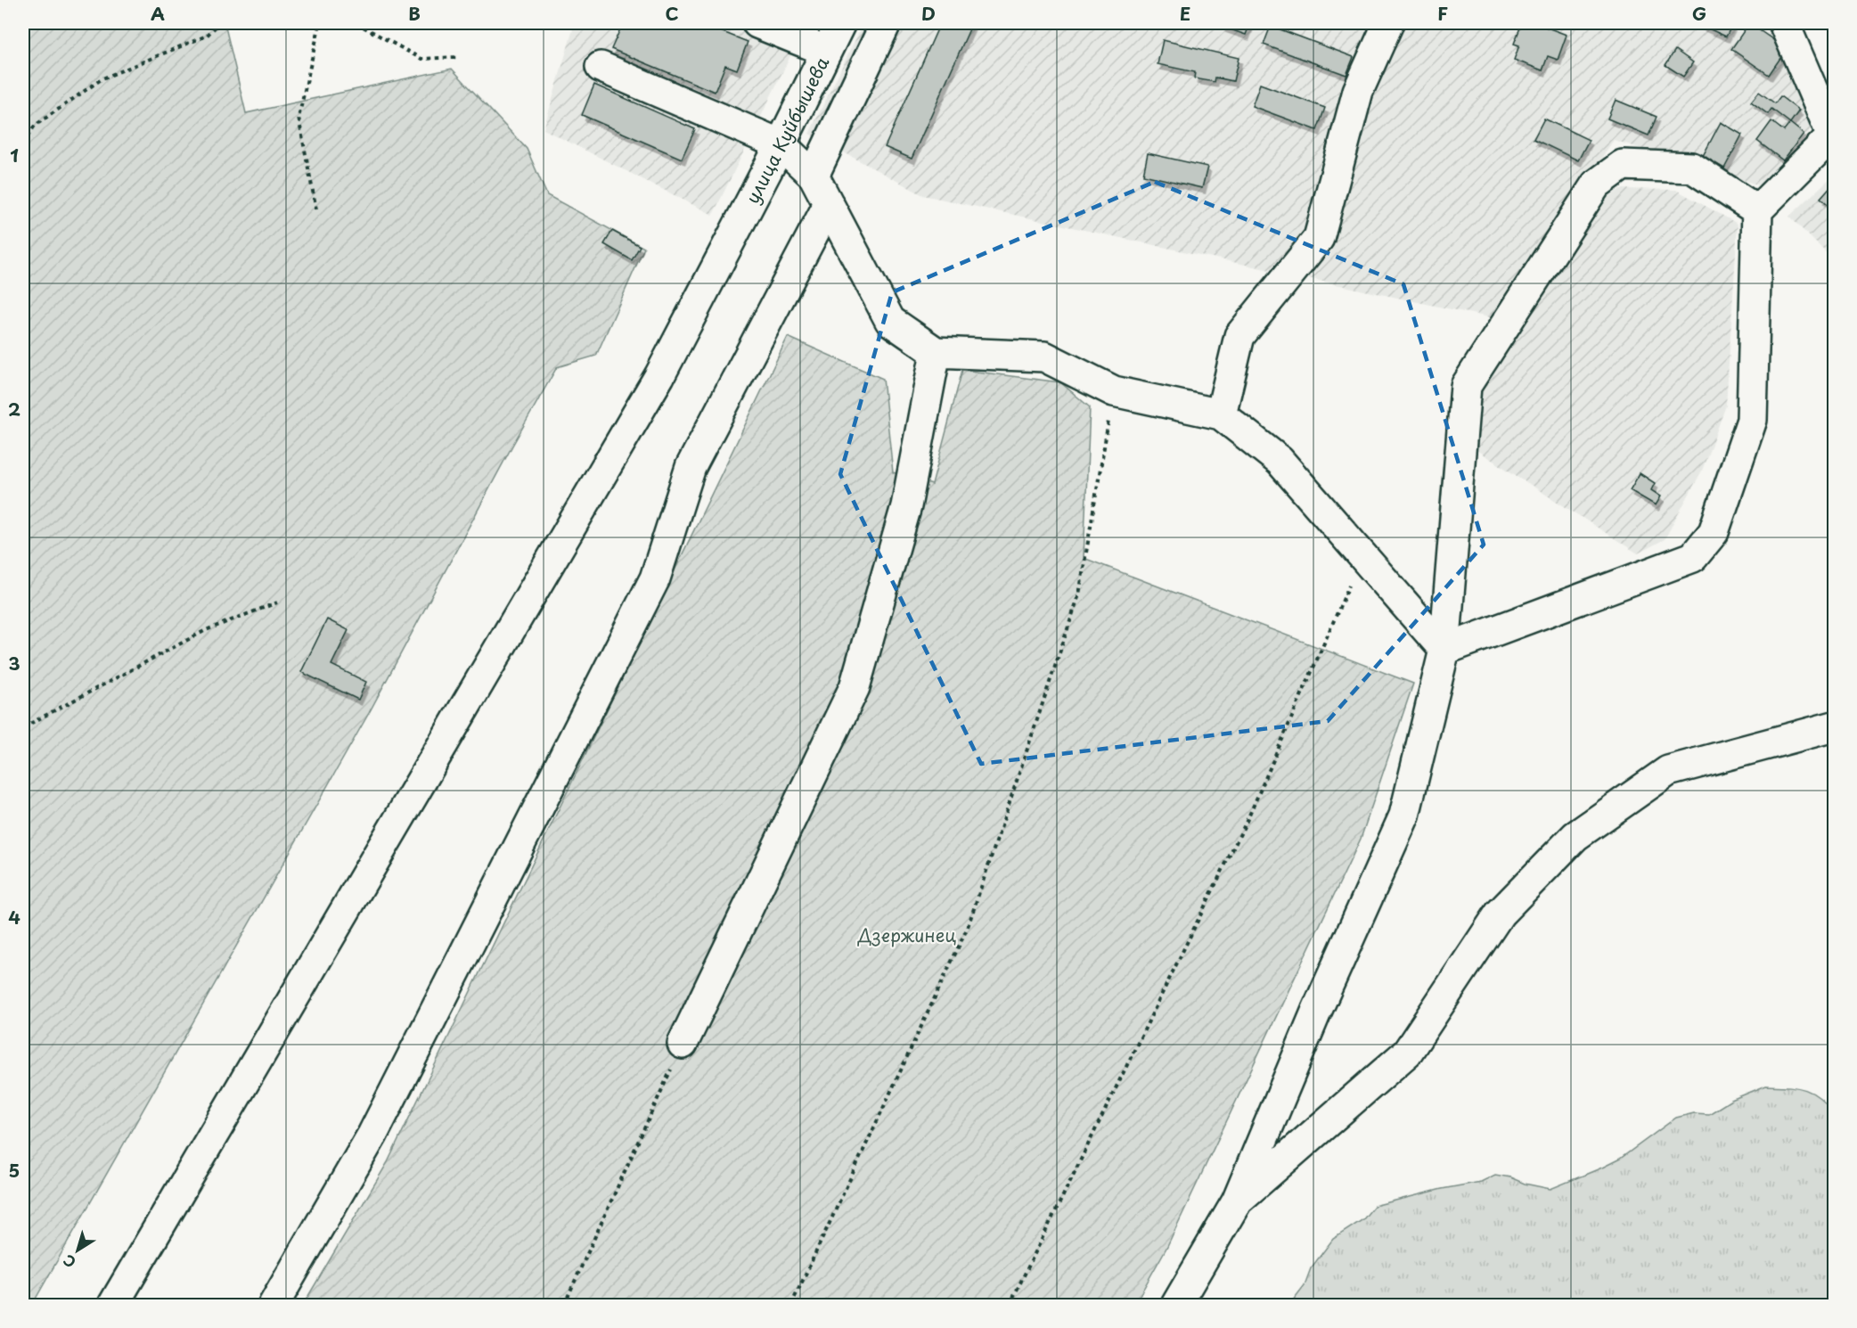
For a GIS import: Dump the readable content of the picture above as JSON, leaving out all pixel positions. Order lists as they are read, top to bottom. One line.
{"streets":{"main road":["улица Куйбышева"]},"parks":["Дзержинец"],"north":"bottom left","grid":{"columns":["A","B","C","D","E","F","G"],"rows":["1","2","3","4","5"]}}
